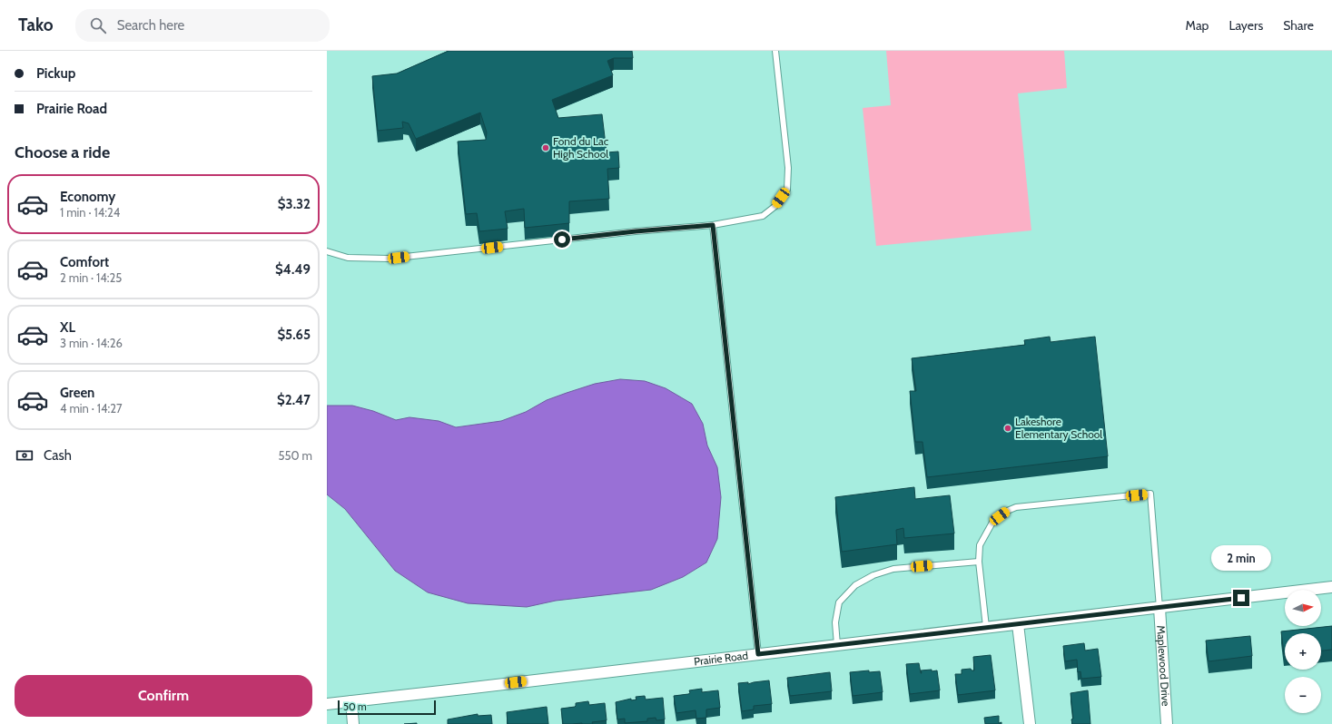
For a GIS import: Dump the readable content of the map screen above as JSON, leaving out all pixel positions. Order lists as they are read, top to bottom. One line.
{"streets":{"street":["Prairie Road","Maplewood Drive"]},"crossings":[["Prairie Road","Maplewood Drive"]],"places":["Fond du Lac High School","Lakeshore Elementary School"],"scale_bar":"50 m","north":"right","page":{"header":"Tako","search":"Search here","nav":["Map","Layers","Share"],"banner":["Pickup","Prairie Road"],"heading":"Choose a ride","list":[{"name":"Economy","note":"1 min · 14:24","value":"$3.32"},{"name":"Comfort","note":"2 min · 14:25","value":"$4.49"},{"name":"XL","note":"3 min · 14:26","value":"$5.65"},{"name":"Green","note":"4 min · 14:27","value":"$2.47"}],"pay":["Cash","550 m"],"bubble":"2 min","map_buttons":["+","−"],"buttons":"Confirm","scale":"50 m"}}
